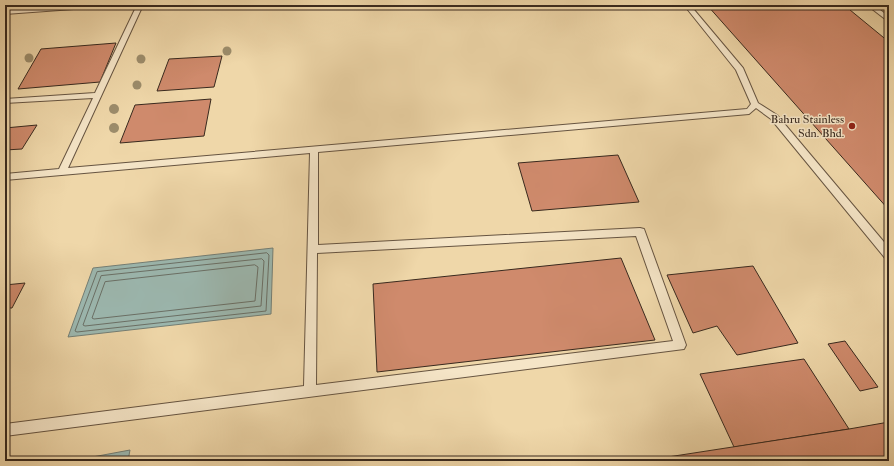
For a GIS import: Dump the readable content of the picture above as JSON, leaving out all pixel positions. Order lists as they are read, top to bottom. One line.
{"places":["Bahru Stainless Sdn. Bhd."]}
